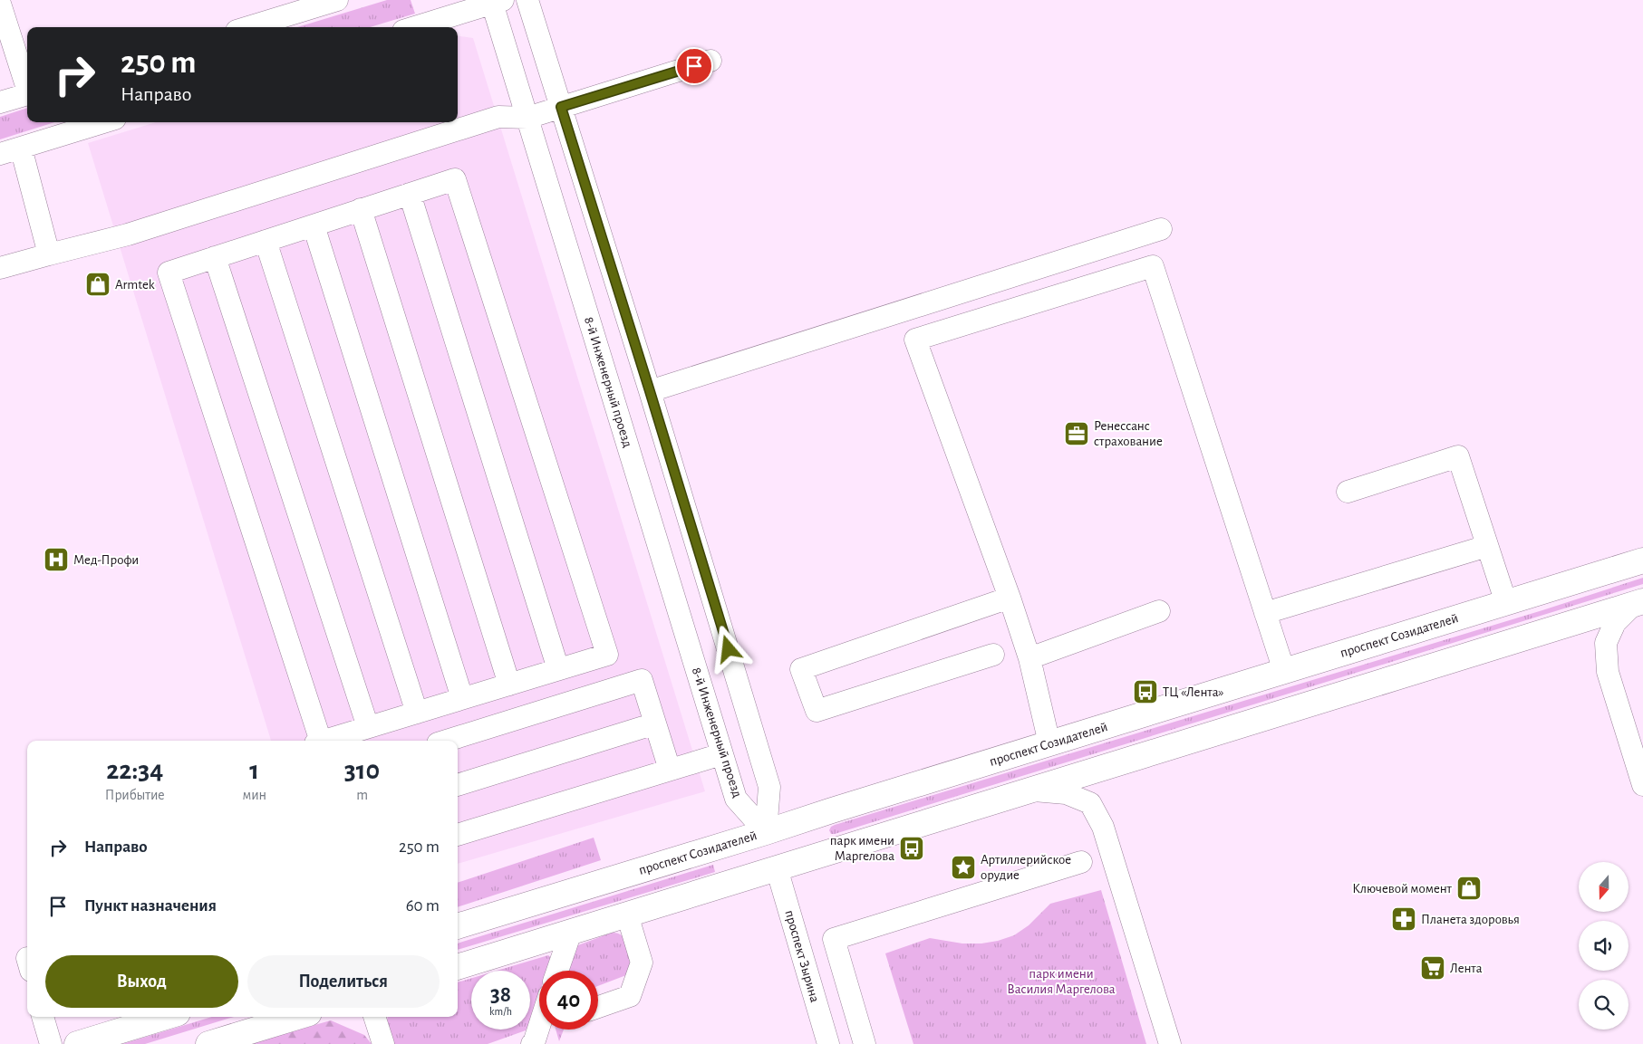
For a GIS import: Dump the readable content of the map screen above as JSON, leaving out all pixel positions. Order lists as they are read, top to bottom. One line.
{"streets":{"main road":["проспект Созидателей"],"street":["8-й Инженерный проезд","проспект Зырина"]},"crossings":[["8-й Инженерный проезд","проспект Созидателей"]],"parks":["парк имени Василия Маргелова"],"places":{"shop":["Armtek","Ключевой момент"],"office":["Ренессанс страхование"],"hospital":["Мед-Профи"],"bus stop":["ТЦ «Лента»","парк имени Маргелова"],"place":["Артиллерийское орудие"],"pharmacy":["Планета здоровья"],"supermarket":["Лента"]},"north":"bottom","page":{"turn":["250 m","Направо"],"eta":["22:34","Прибытие","1","мин","310","m"],"list":[{"name":"Направо","value":"250 m"},{"name":"Пункт назначения","value":"60 m"}],"buttons":["Выход","Поделиться"],"speed":"38 km/h","limit":"40"}}
